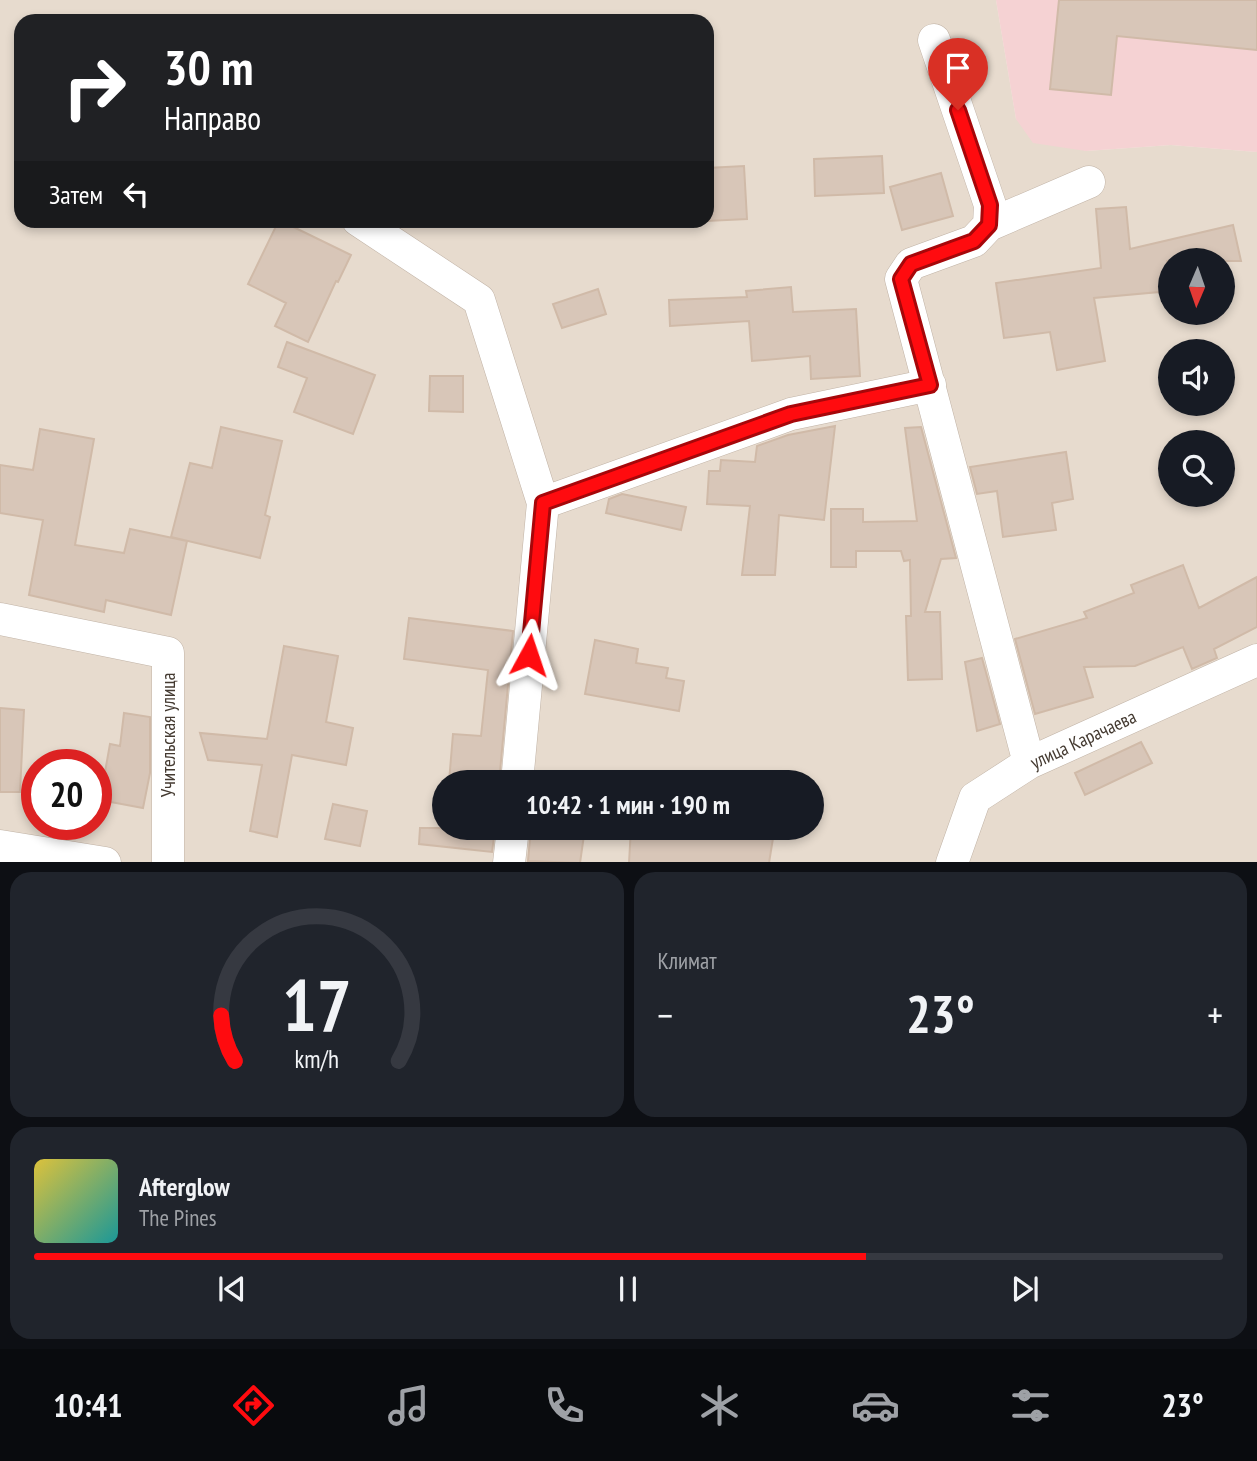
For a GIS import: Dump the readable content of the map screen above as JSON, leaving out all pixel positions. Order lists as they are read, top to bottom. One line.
{"streets":{"street":["Учительская улица","улица Карачаева"]},"north":"bottom","page":{"turn":["30 m","Направо"],"then":"Затем","limit":"20","trip":"10:42 · 1 мин · 190 m","tile":"Климат","heat":["−","23°","+"],"song":["Afterglow","The Pines"],"tabs":["10:41","23°"],"gauge":["17","km/h"]}}
